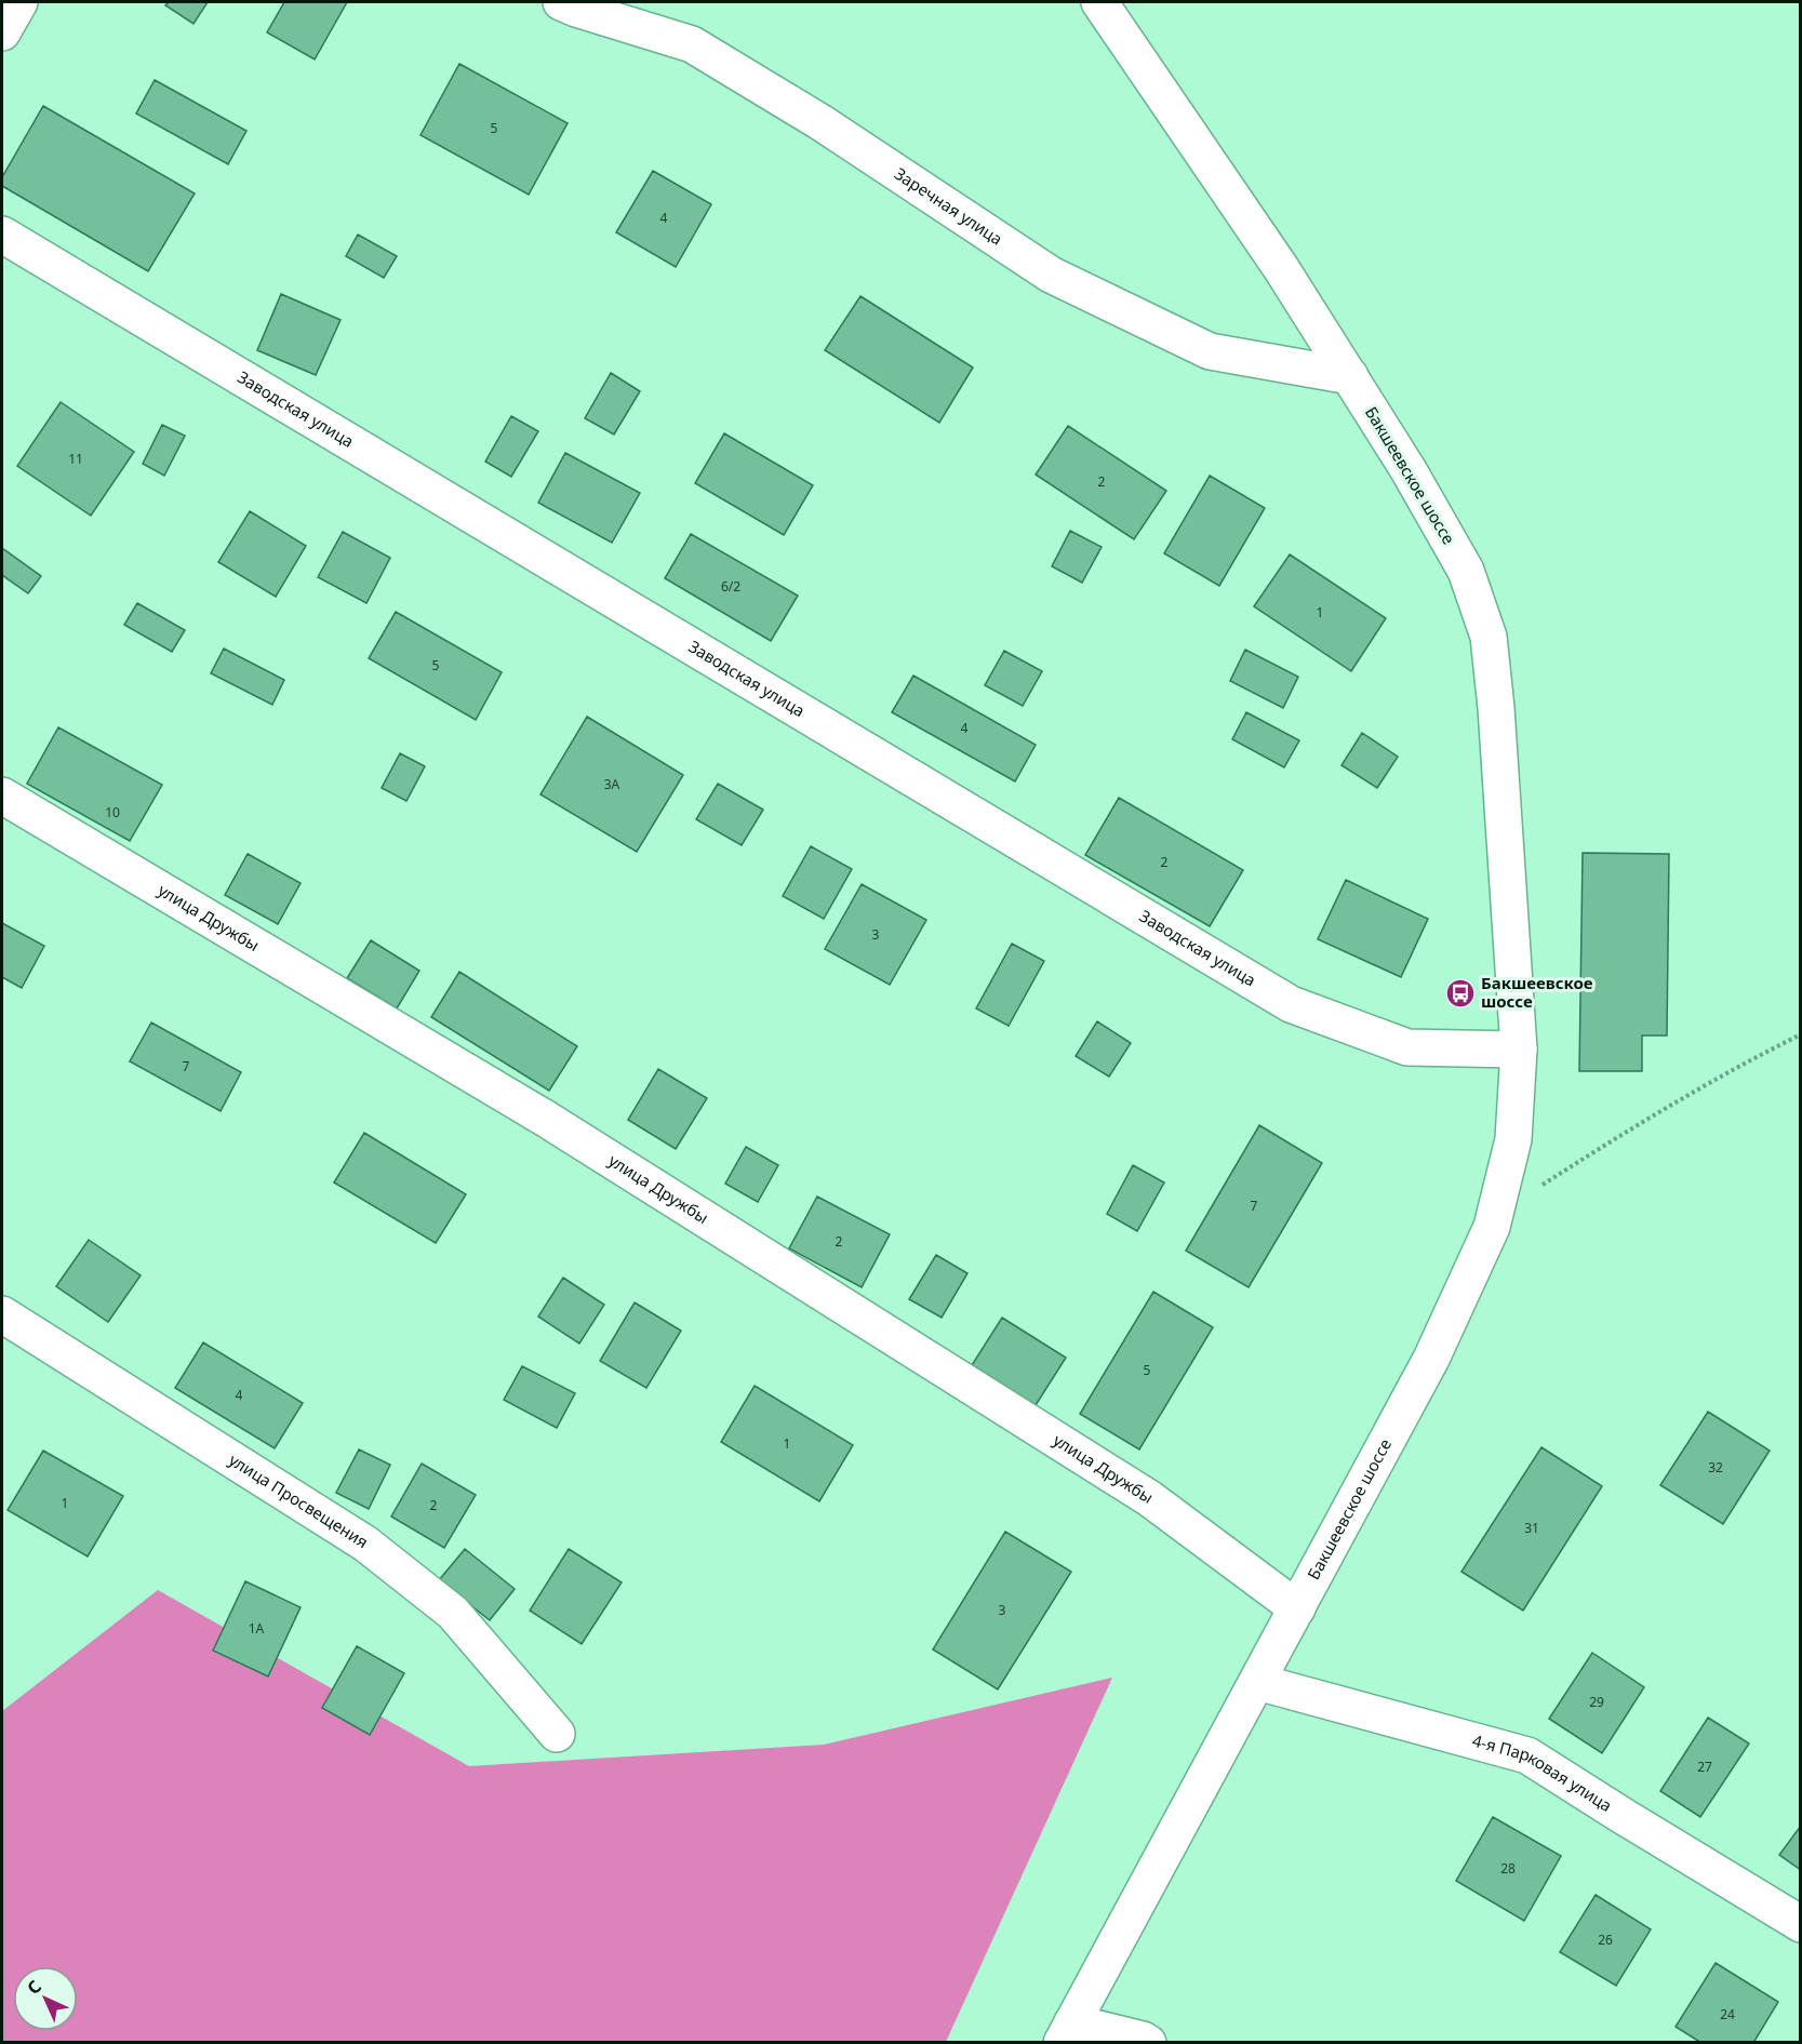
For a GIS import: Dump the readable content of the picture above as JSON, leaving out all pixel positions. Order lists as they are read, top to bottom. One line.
{"streets":{"street":["Заречная улица","Заводская улица","Бакшеевское шоссе","улица Дружбы","улица Просвещения","4-я Парковая улица"]},"crossings":[["Заречная улица","Бакшеевское шоссе"],["Заводская улица","Бакшеевское шоссе"],["Бакшеевское шоссе","улица Дружбы"],["Бакшеевское шоссе","4-я Парковая улица"]],"places":{"bus stop":["Бакшеевское шоссе"]},"house_numbers":["5","4","11","2","6/2","1","5","4","3А","10","2","3","7","7","2","5","4","1","32","1","2","31","3","1А","29","27","28","26","24"],"north":"top left"}
